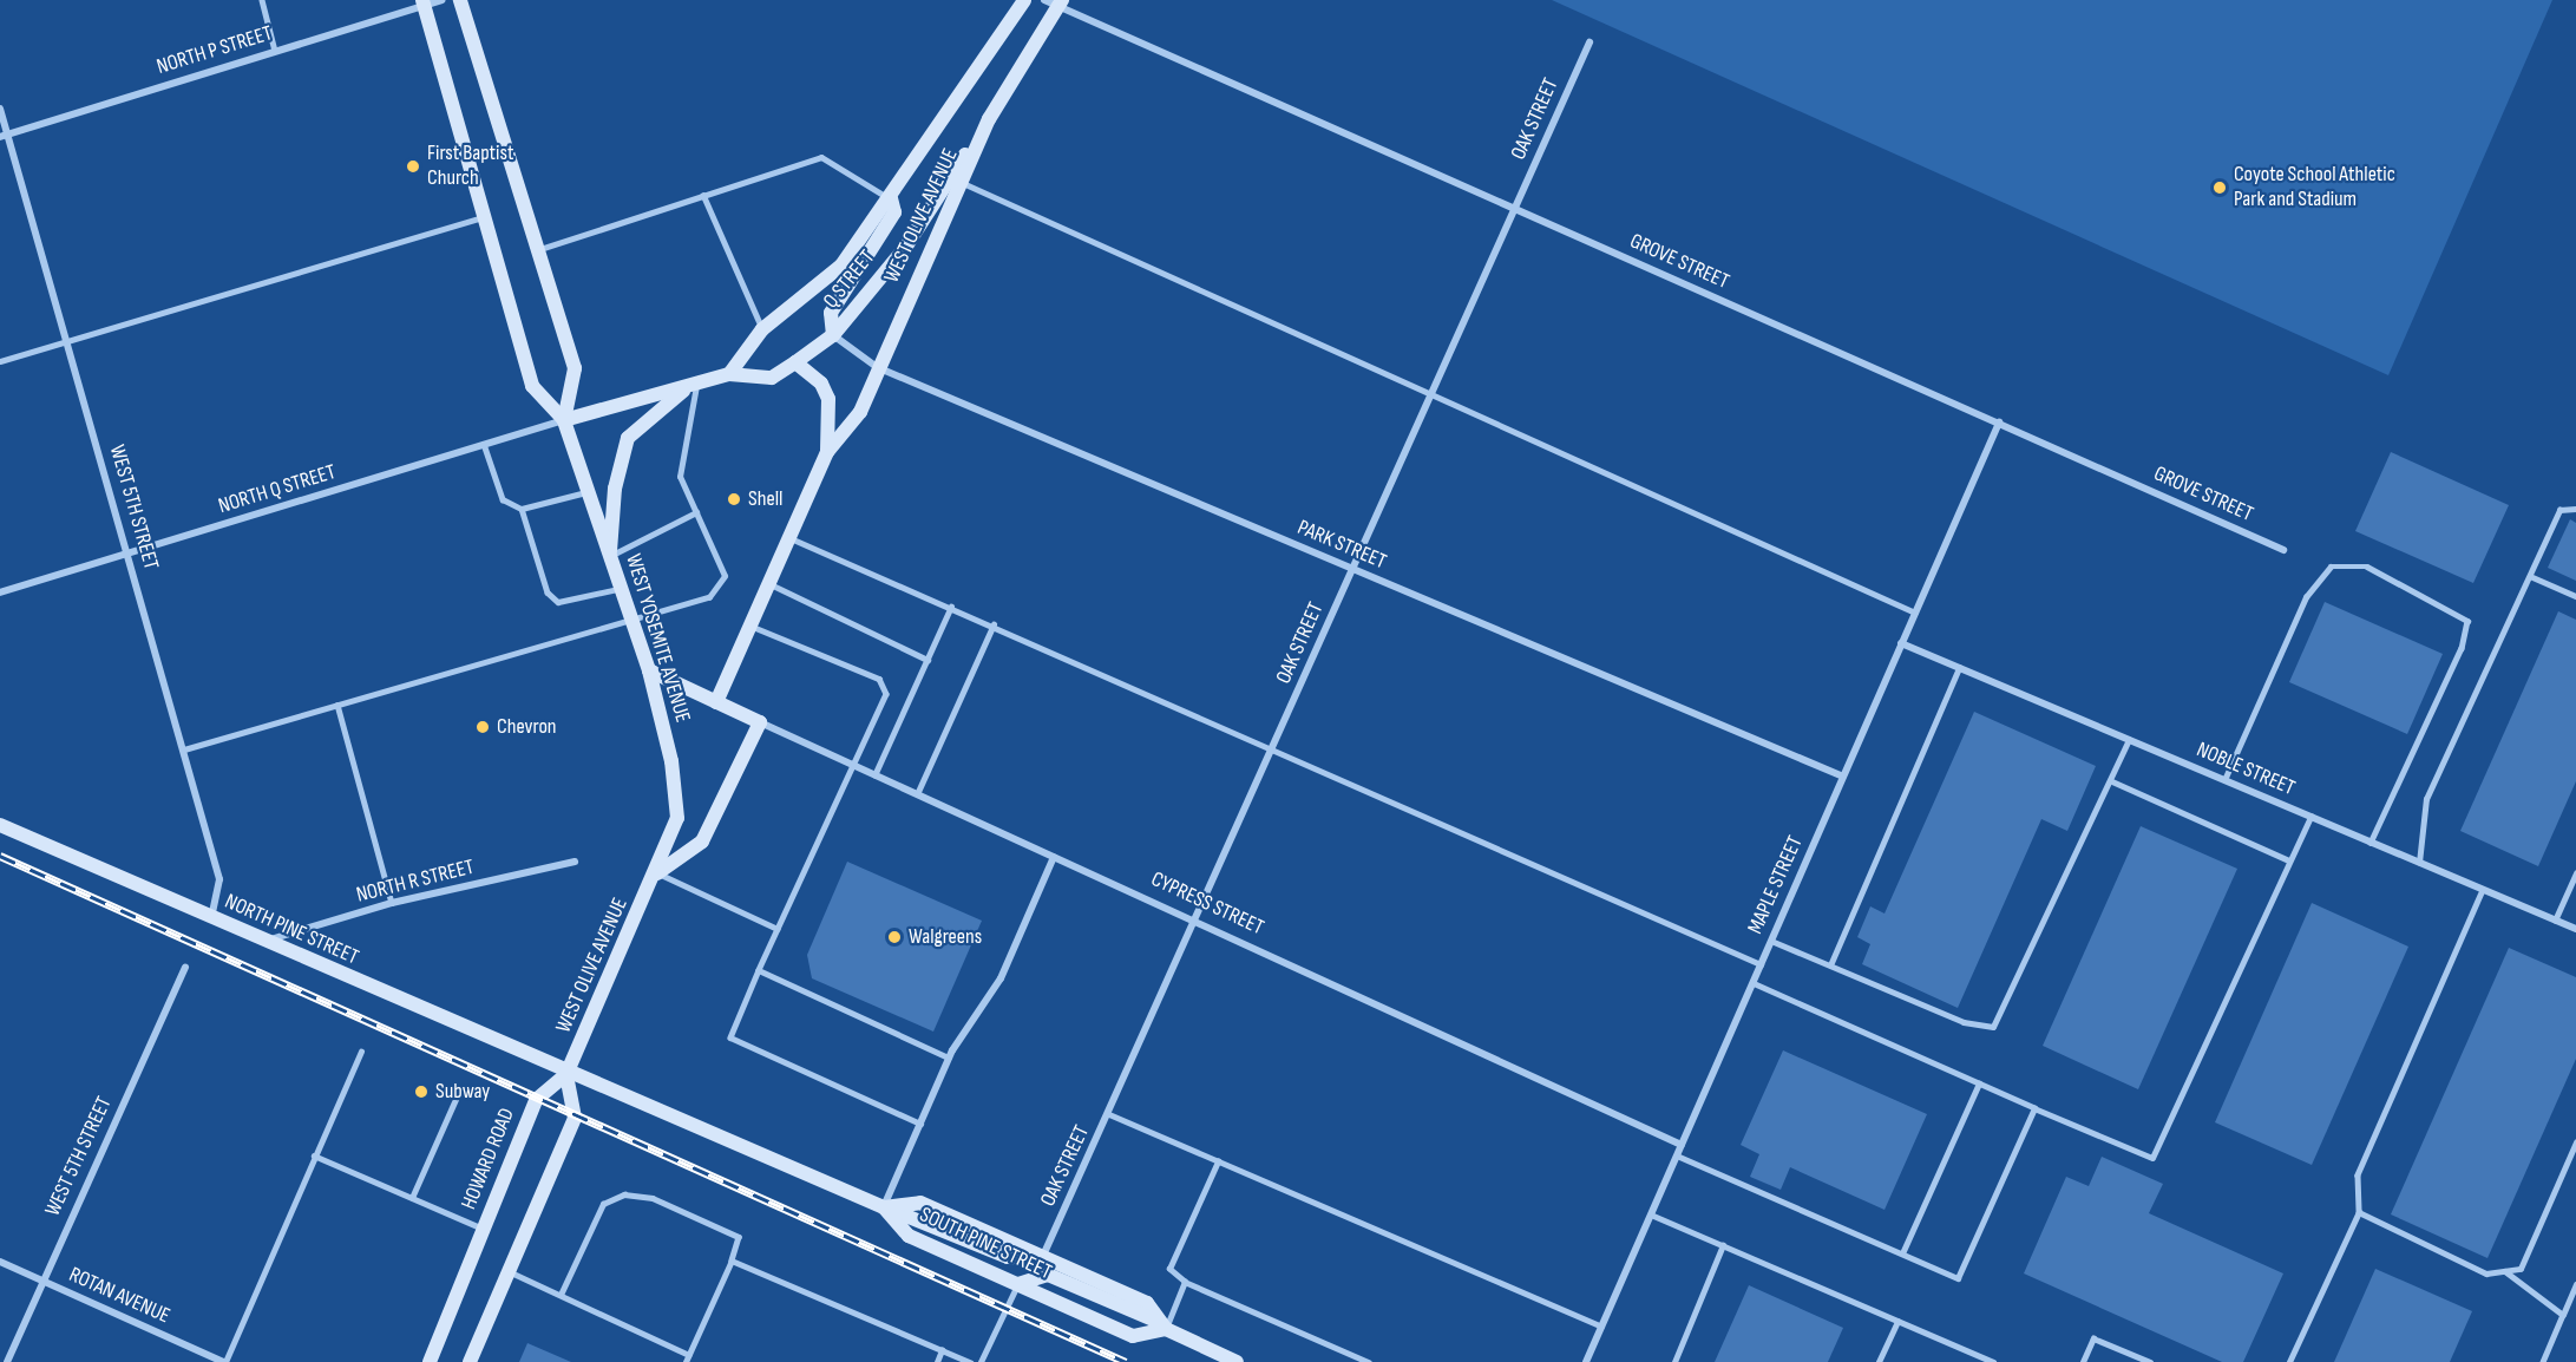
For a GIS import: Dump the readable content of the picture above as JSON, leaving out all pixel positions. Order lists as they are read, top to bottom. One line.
{"streets":{"main road":["WEST OLIVE AVENUE","Q STREET","WEST YOSEMITE AVENUE","CYPRESS STREET","NORTH PINE STREET","HOWARD ROAD","SOUTH PINE STREET"],"street":["NORTH P STREET","OAK STREET","GROVE STREET","NORTH Q STREET","WEST 5TH STREET","PARK STREET","NOBLE STREET","NORTH R STREET","MAPLE STREET","ROTAN AVENUE"]},"crossings":[["NORTH P STREET","WEST 5TH STREET"],["NORTH P STREET","WEST YOSEMITE AVENUE"],["OAK STREET","GROVE STREET"],["OAK STREET","PARK STREET"],["OAK STREET","CYPRESS STREET"],["WEST OLIVE AVENUE","GROVE STREET"],["WEST OLIVE AVENUE","Q STREET"],["WEST OLIVE AVENUE","PARK STREET"],["WEST OLIVE AVENUE","WEST YOSEMITE AVENUE"],["WEST OLIVE AVENUE","CYPRESS STREET"],["WEST OLIVE AVENUE","NORTH PINE STREET"],["WEST OLIVE AVENUE","HOWARD ROAD"],["WEST OLIVE AVENUE","SOUTH PINE STREET"],["GROVE STREET","MAPLE STREET"],["Q STREET","NORTH Q STREET"],["Q STREET","PARK STREET"],["Q STREET","WEST YOSEMITE AVENUE"],["NORTH Q STREET","WEST 5TH STREET"],["NORTH Q STREET","WEST YOSEMITE AVENUE"],["WEST 5TH STREET","NORTH PINE STREET"],["WEST 5TH STREET","ROTAN AVENUE"],["PARK STREET","MAPLE STREET"],["WEST YOSEMITE AVENUE","CYPRESS STREET"],["NOBLE STREET","MAPLE STREET"],["NORTH R STREET","NORTH PINE STREET"],["MAPLE STREET","CYPRESS STREET"],["NORTH PINE STREET","HOWARD ROAD"],["NORTH PINE STREET","SOUTH PINE STREET"],["HOWARD ROAD","SOUTH PINE STREET"]],"places":["First Baptist Church","Coyote School Athletic Park and Stadium","Shell","Chevron","Walgreens","Subway"]}
